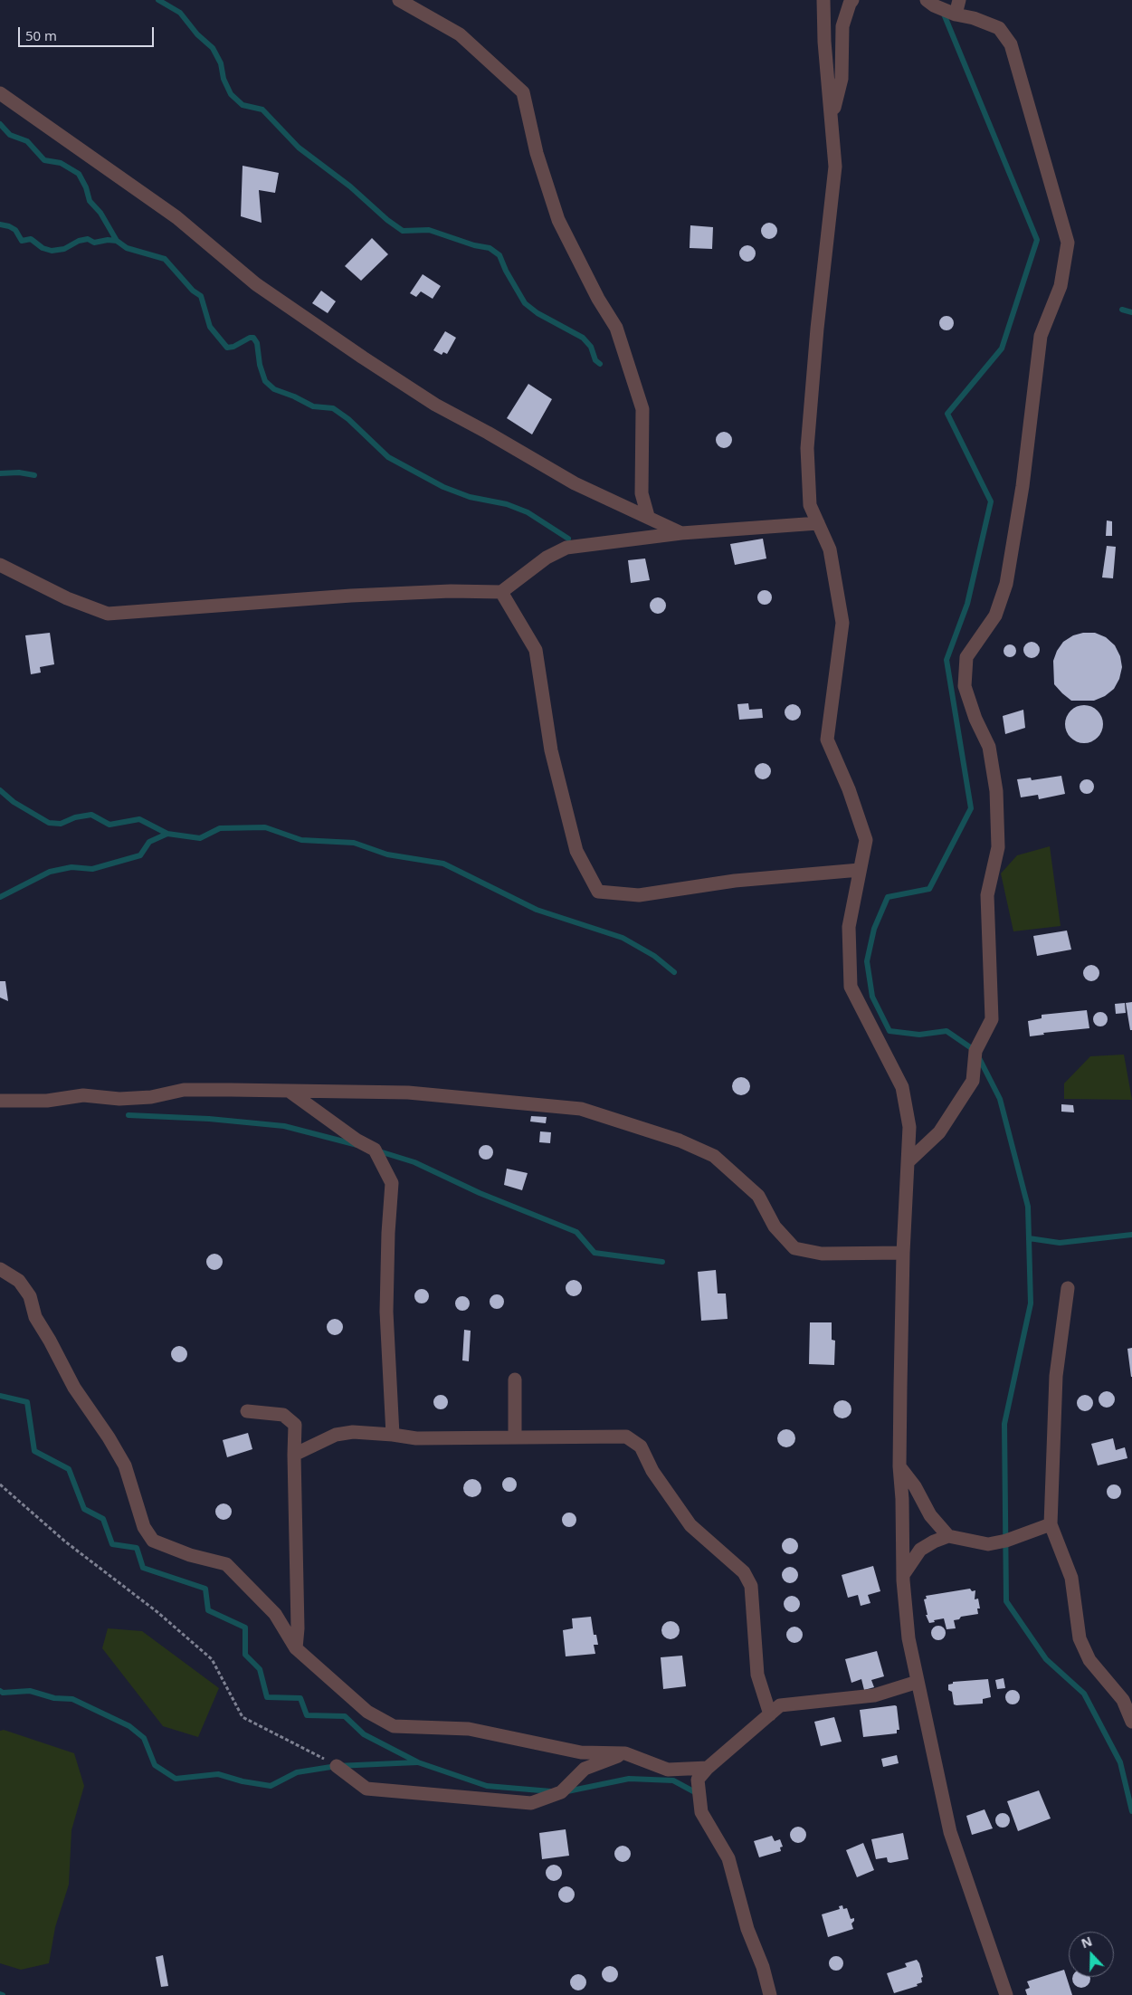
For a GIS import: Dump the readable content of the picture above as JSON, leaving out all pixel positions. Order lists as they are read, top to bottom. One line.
{"scale_bar":"50 m","north":"top"}
